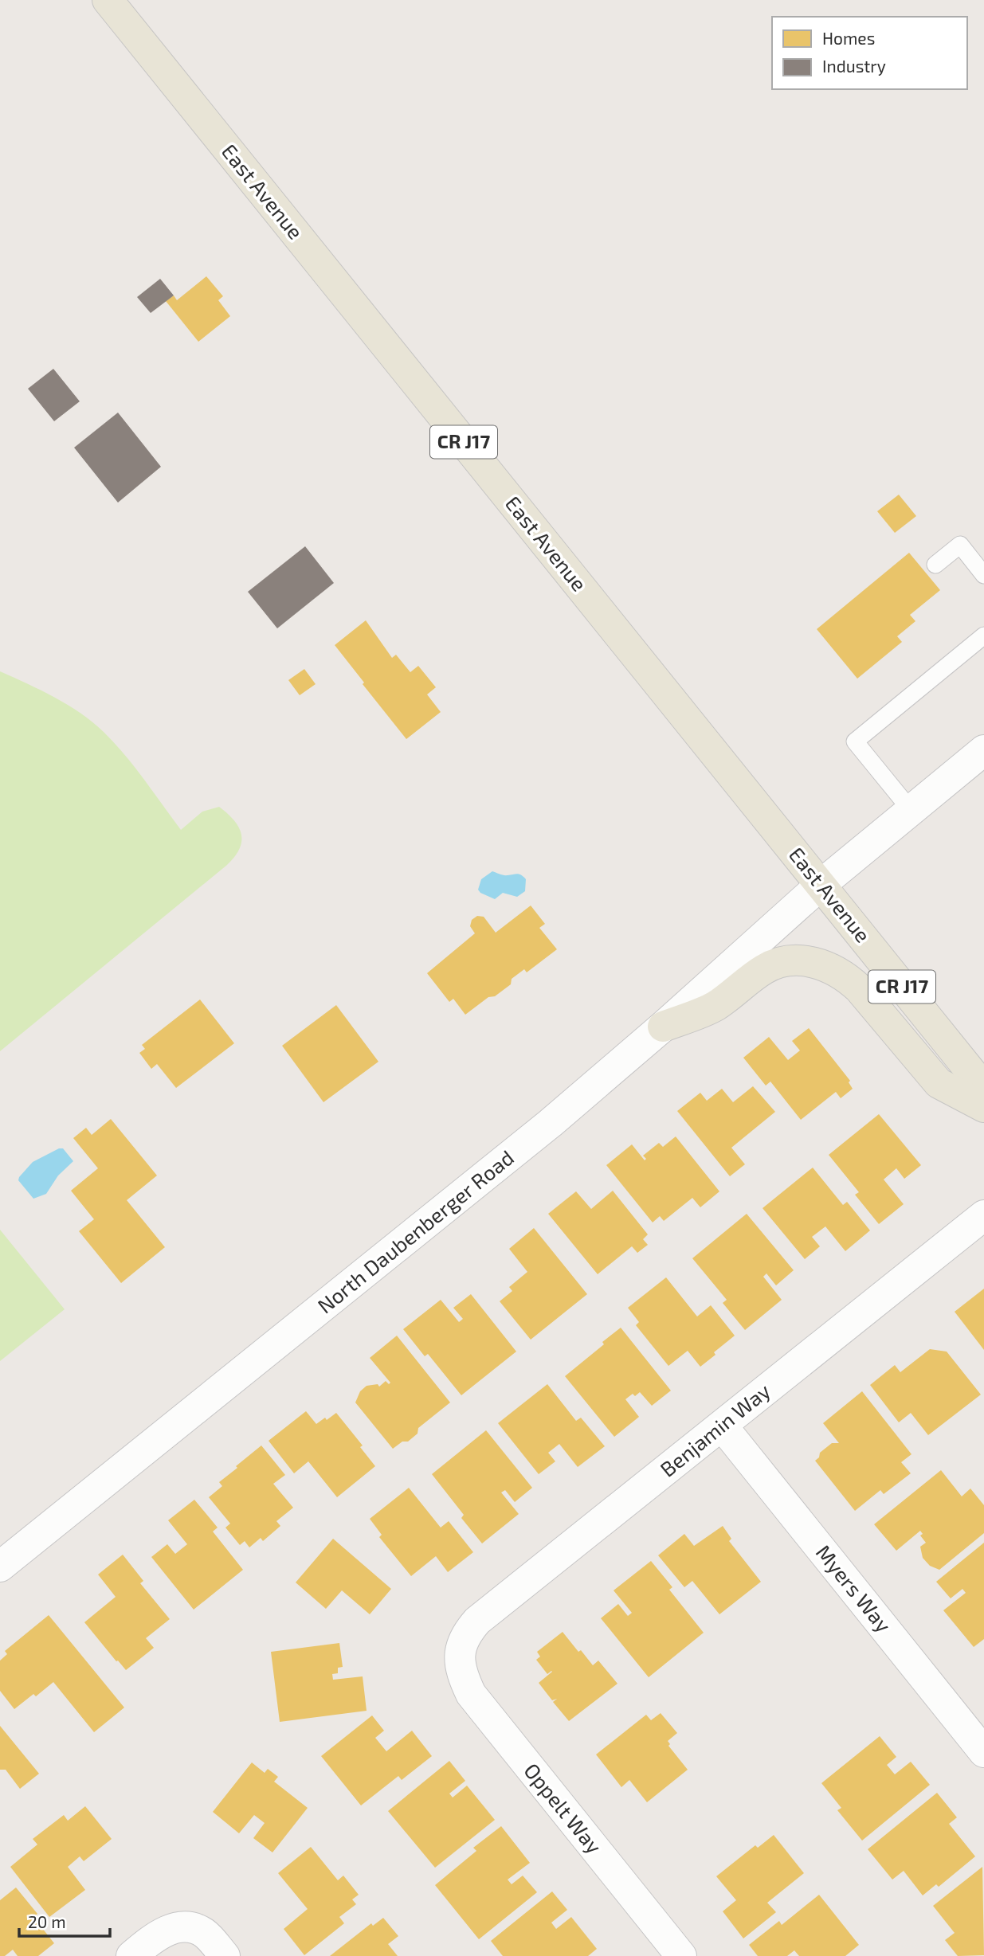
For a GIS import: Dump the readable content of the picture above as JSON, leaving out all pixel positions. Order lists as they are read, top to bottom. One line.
{"streets":{"main road":["East Avenue","CR J17"],"street":["North Daubenberger Road","Benjamin Way","Myers Way","Oppelt Way"]},"crossings":[["East Avenue","North Daubenberger Road"],["Benjamin Way","Myers Way"],["Benjamin Way","Oppelt Way"]],"legend":["Homes","Industry"],"scale_bar":"20 m"}
